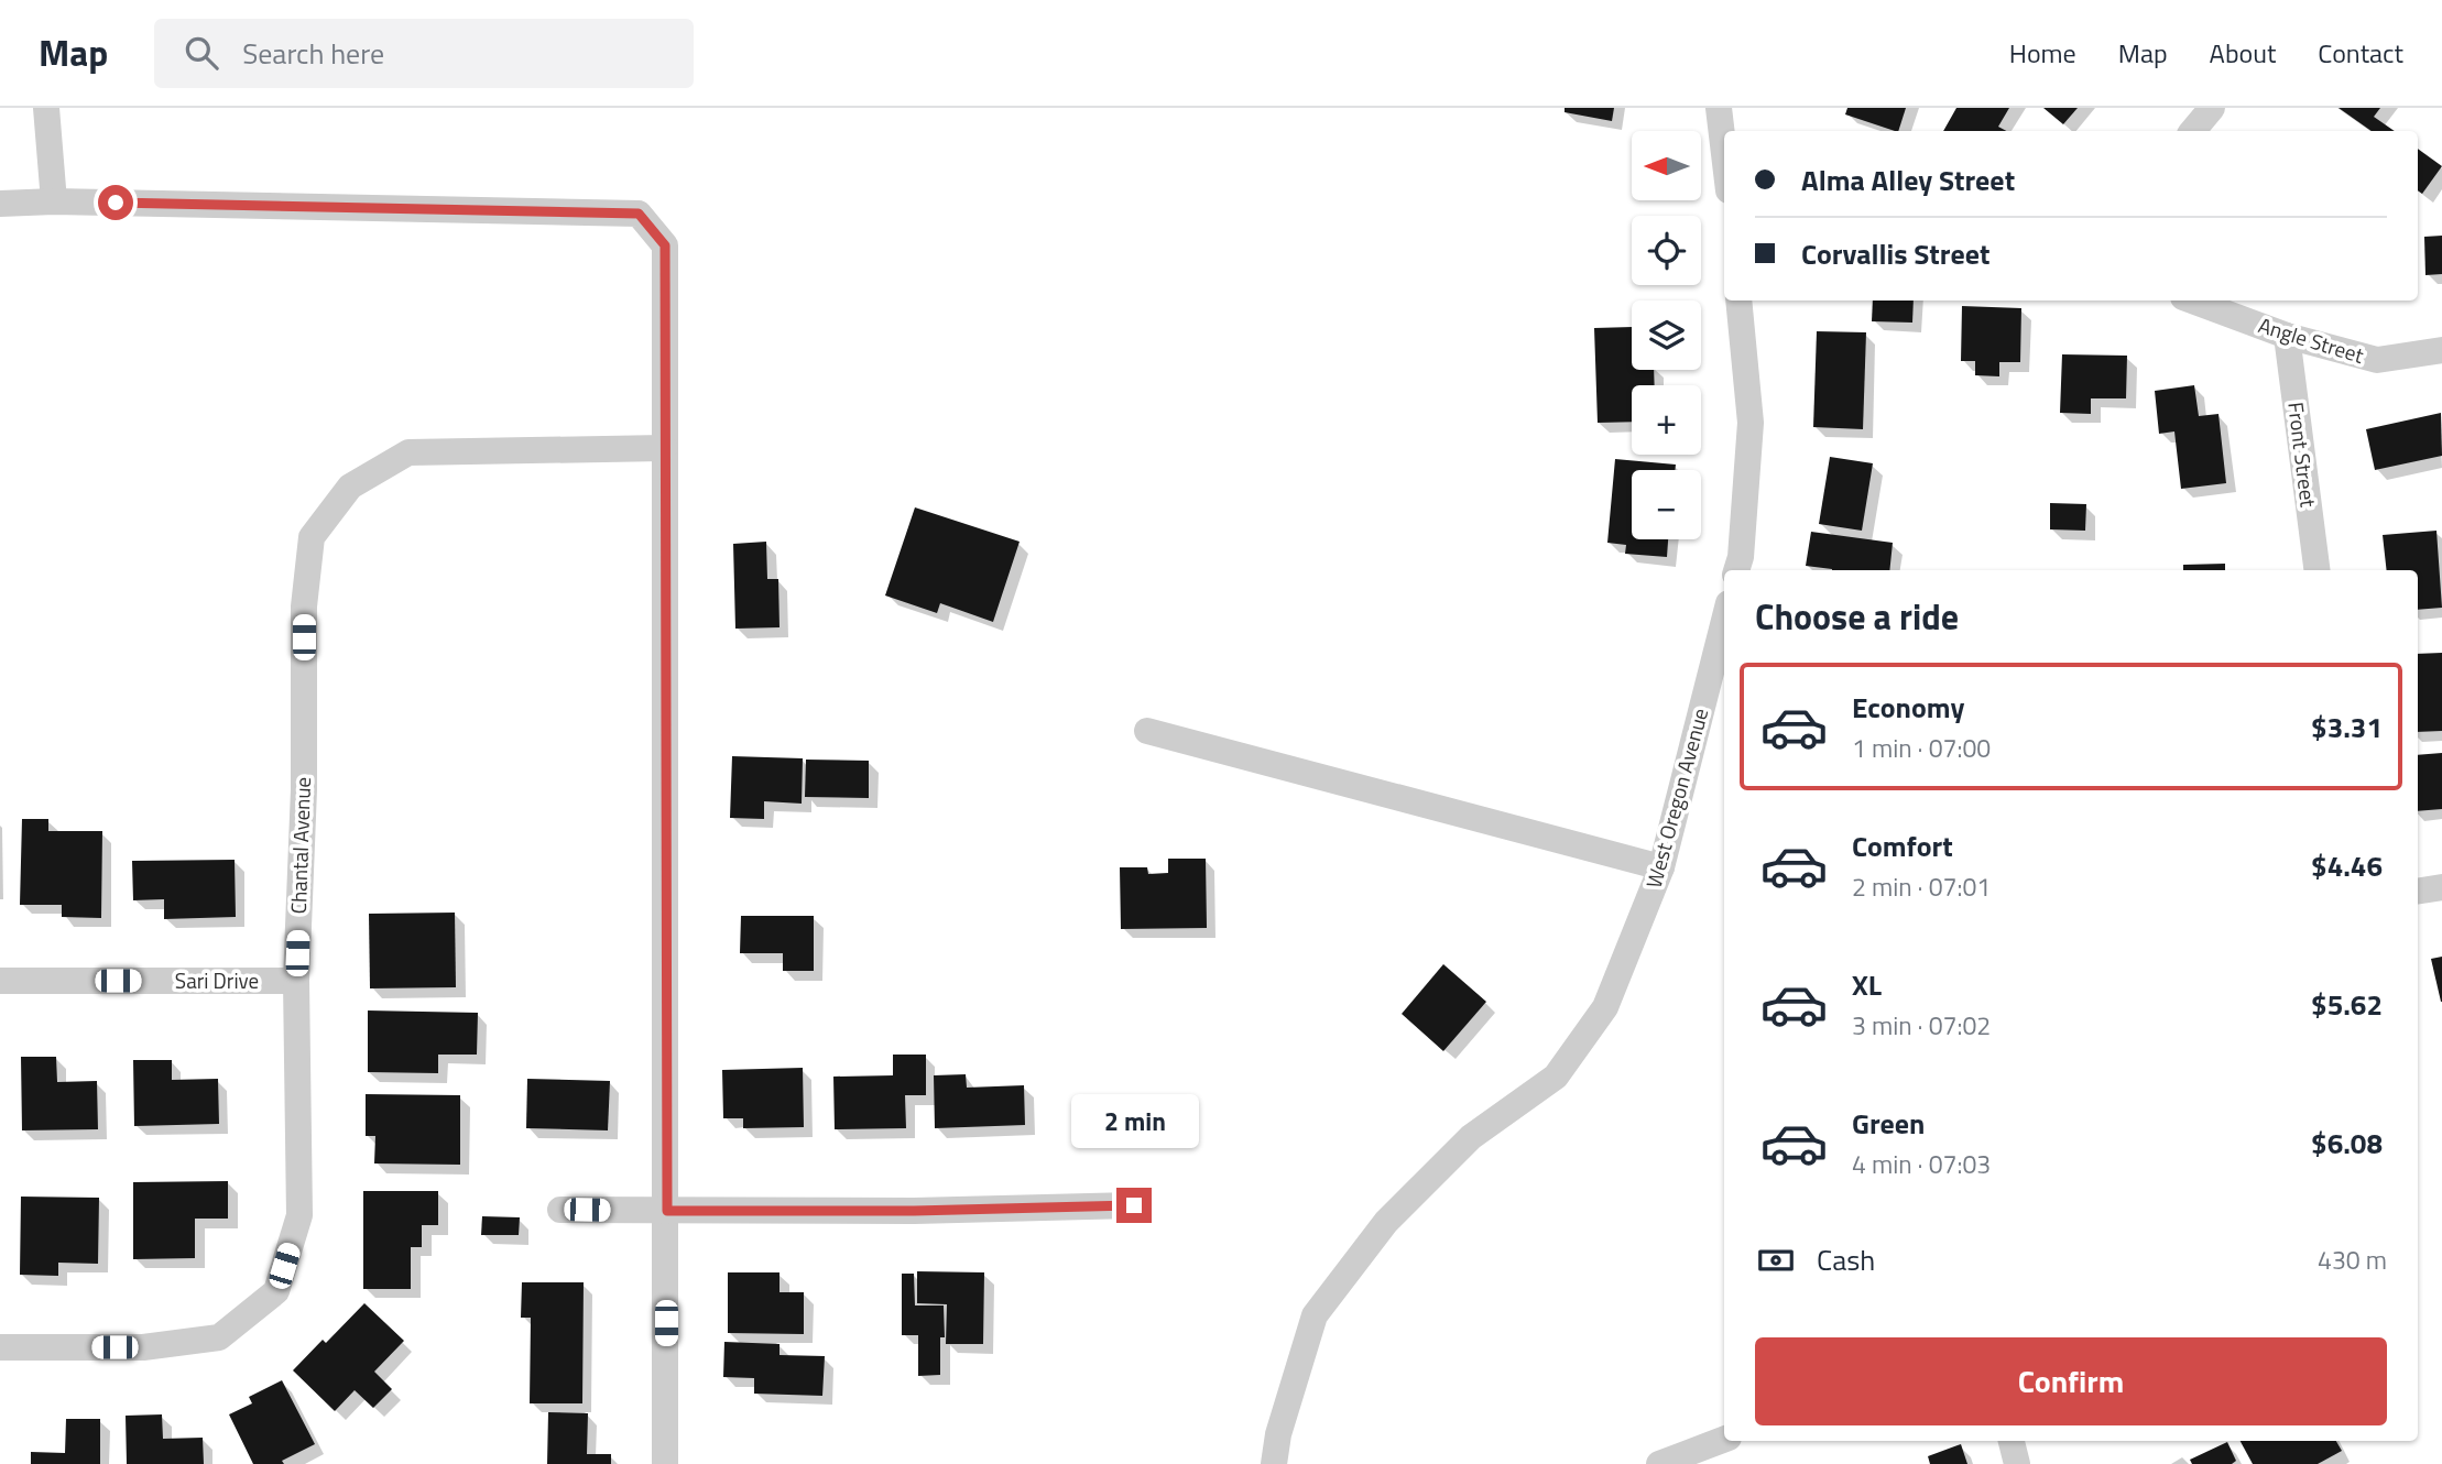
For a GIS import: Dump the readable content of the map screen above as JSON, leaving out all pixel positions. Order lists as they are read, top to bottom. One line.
{"streets":{"street":["Angle Street","Front Street","West Oregon Avenue","Chantal Avenue","Sari Drive"]},"crossings":[["Angle Street","Front Street"],["Chantal Avenue","Sari Drive"]],"north":"left","page":{"header":"Map","search":"Search here","nav":["Home","Map","About","Contact"],"map_buttons":["+","−"],"banner":["Alma Alley Street","Corvallis Street"],"heading":"Choose a ride","list":[{"name":"Economy","note":"1 min · 07:00","value":"$3.31"},{"name":"Comfort","note":"2 min · 07:01","value":"$4.46"},{"name":"XL","note":"3 min · 07:02","value":"$5.62"},{"name":"Green","note":"4 min · 07:03","value":"$6.08"}],"bubble":"2 min","pay":["Cash","430 m"],"buttons":"Confirm"}}
